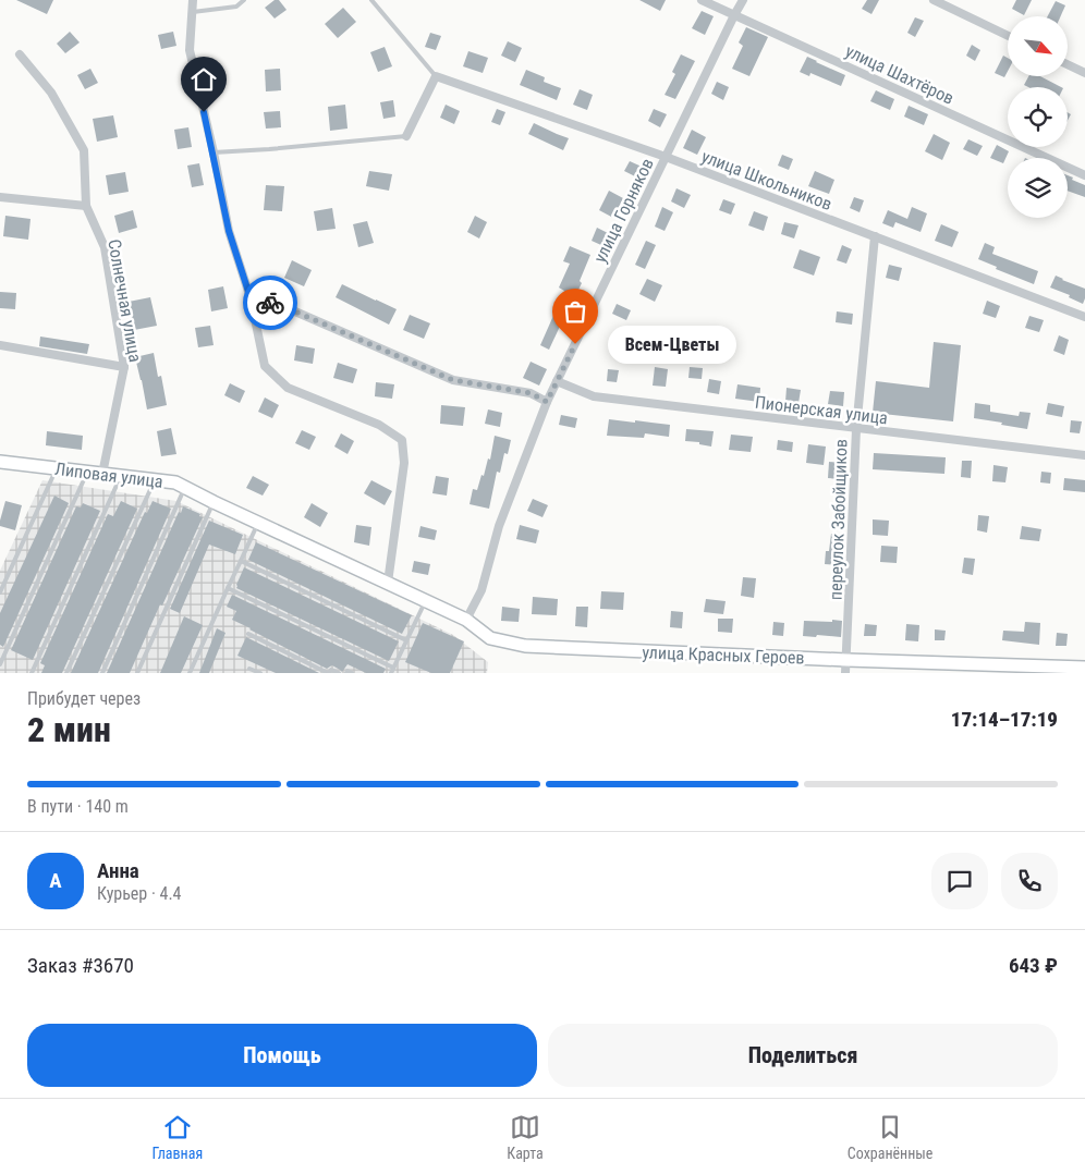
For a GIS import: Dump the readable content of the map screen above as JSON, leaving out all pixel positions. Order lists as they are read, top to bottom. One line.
{"streets":{"main road":["Липовая улица","улица Красных Героев"],"street":["улица Шахтёров","улица Школьников","улица Горняков","Солнечная улица","Пионерская улица","переулок Забойщиков"]},"crossings":[["улица Шахтёров","улица Горняков"],["улица Школьников","улица Горняков"],["улица Школьников","переулок Забойщиков"],["улица Горняков","Пионерская улица"],["улица Горняков","улица Красных Героев"],["Солнечная улица","Липовая улица"],["Пионерская улица","переулок Забойщиков"],["Липовая улица","улица Красных Героев"],["переулок Забойщиков","улица Красных Героев"]],"places":["Всем-Цветы"],"north":"bottom right","page":{"bubble":"Всем-Цветы","heading":["2 мин","Прибудет через","17:14–17:19"],"panel":["Анна","Курьер · 4.4","Заказ #3670","643 ₽"],"bar":"В пути · 140 m","round":"А","buttons":["Помощь","Поделиться"],"tabs":["Главная","Карта","Сохранённые"]}}
